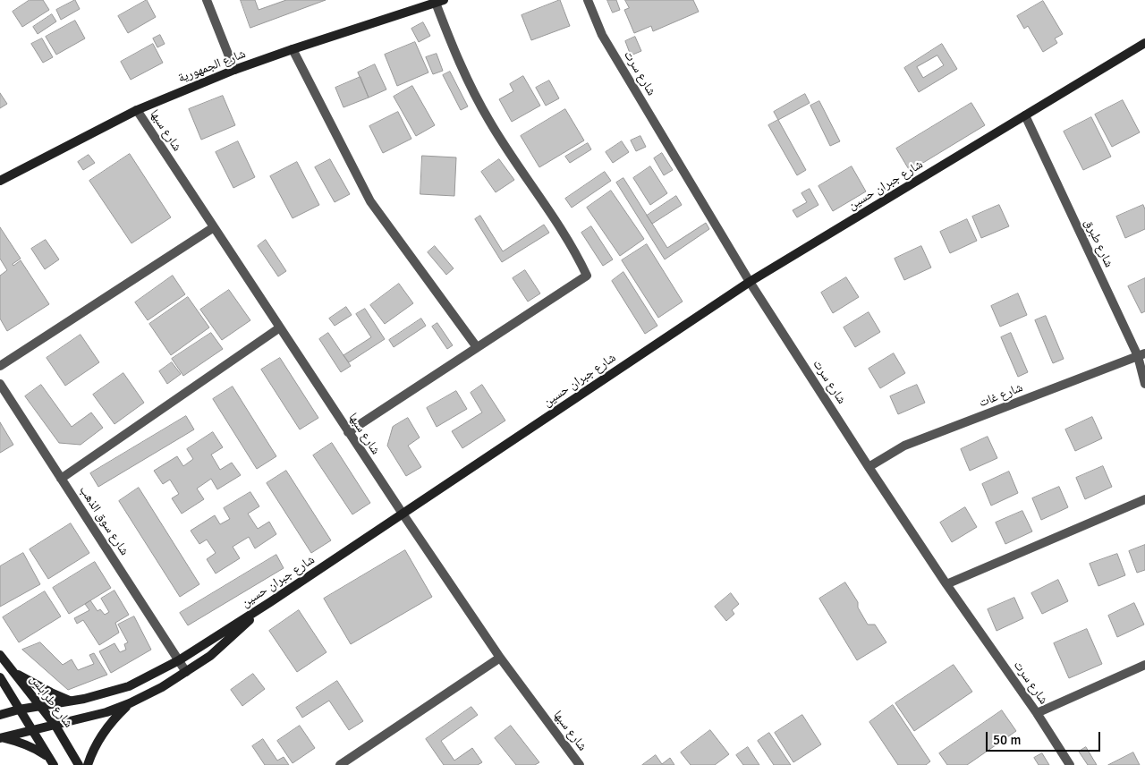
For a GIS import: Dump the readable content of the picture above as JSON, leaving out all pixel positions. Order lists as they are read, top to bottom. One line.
{"streets":{"main road":["شارع الجمهورية","شارع جبران حسين","شارع طرابلس"],"street":["شارع سرت","شارع سبها","شارع طبرق","شارع غات","شارع سوق الذهب"]},"crossings":[["شارع الجمهورية","شارع سبها"],["شارع سرت","شارع جبران حسين"],["شارع سرت","شارع غات"],["شارع سبها","شارع جبران حسين"],["شارع جبران حسين","شارع طبرق"],["شارع جبران حسين","شارع سوق الذهب"],["شارع جبران حسين","شارع طرابلس"],["شارع طبرق","شارع غات"]],"scale_bar":"50 m"}
